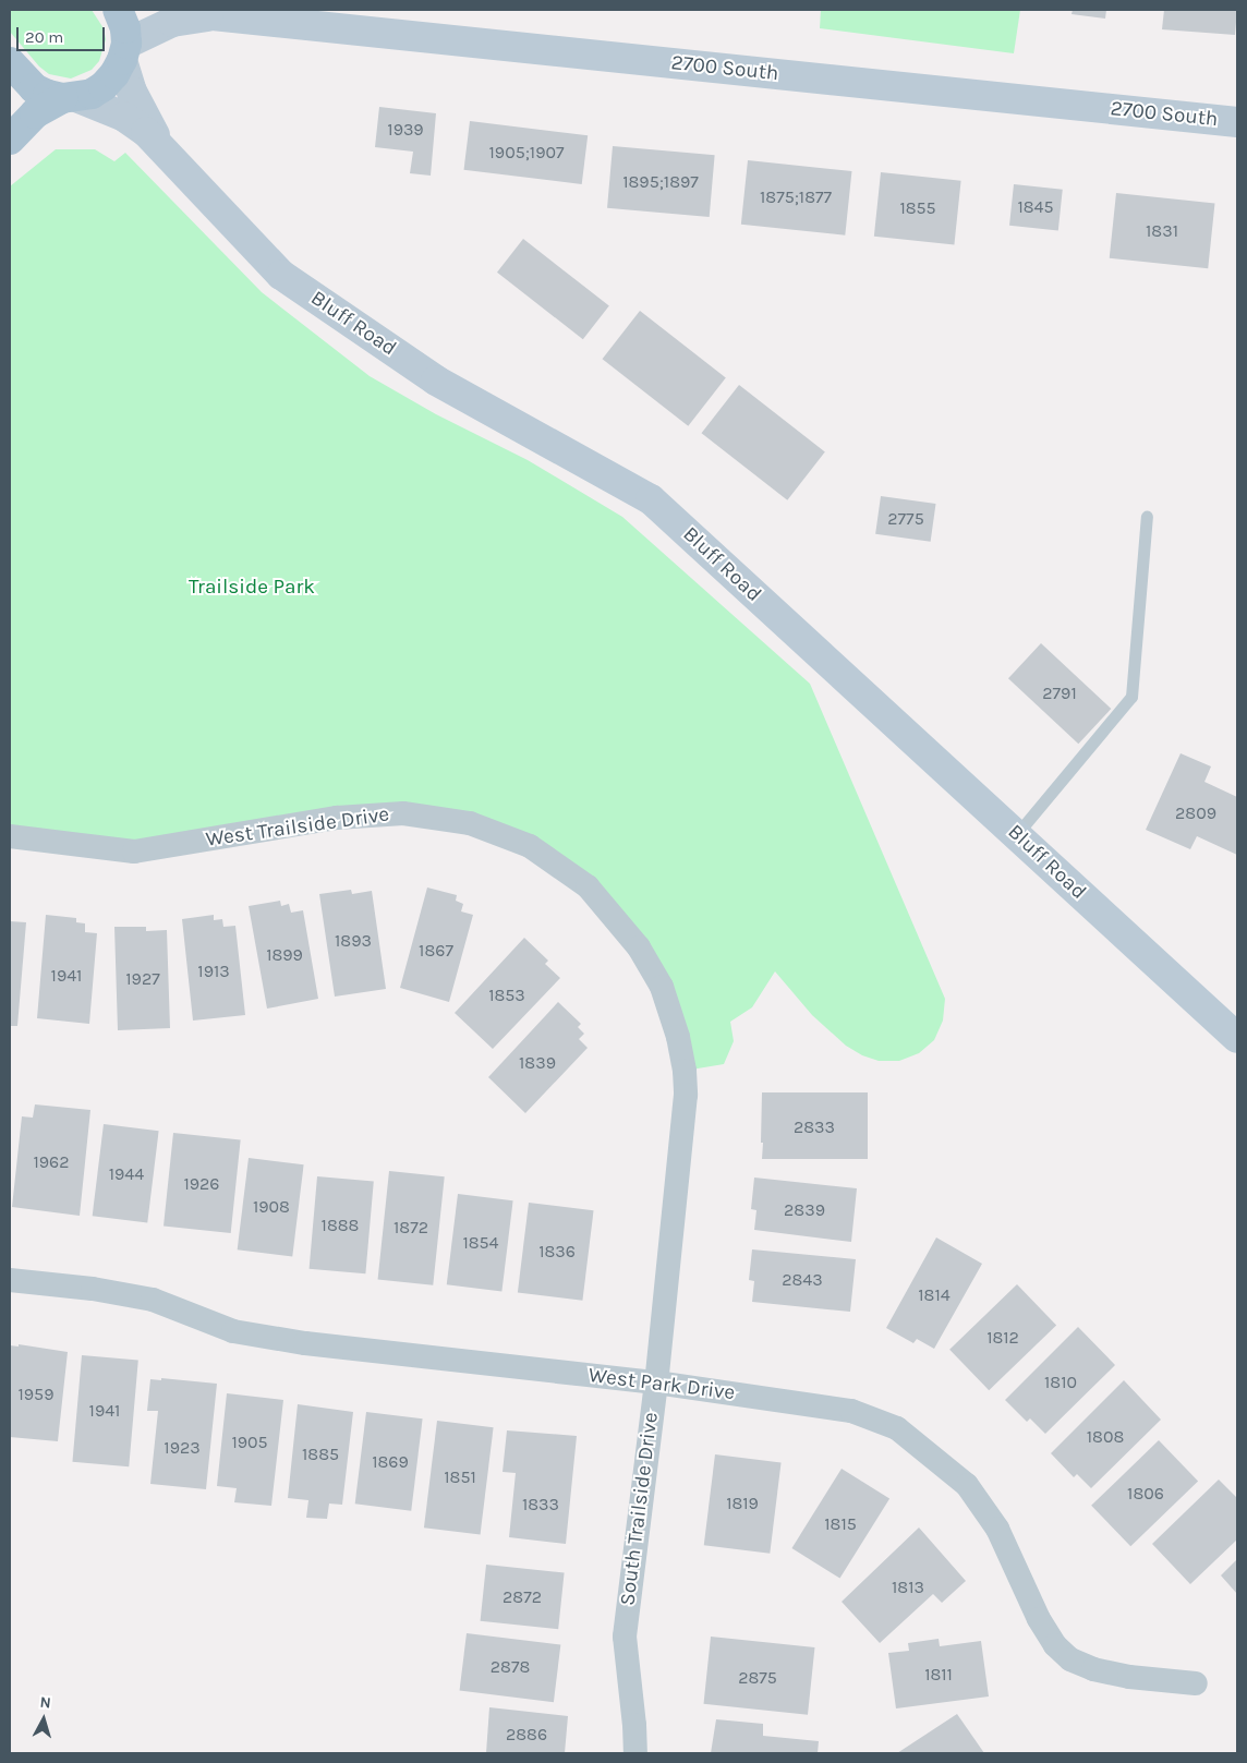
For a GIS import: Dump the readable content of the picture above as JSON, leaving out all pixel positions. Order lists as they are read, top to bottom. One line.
{"streets":{"main road":["2700 South","Bluff Road"],"street":["West Trailside Drive","West Park Drive","South Trailside Drive"]},"crossings":[["2700 South","Bluff Road"],["West Trailside Drive","South Trailside Drive"],["West Park Drive","South Trailside Drive"]],"parks":["Trailside Park"],"house_numbers":["1939","1905;1907","1895;1897","1875;1877","1845","1855","1831","2775","2791","2809","1893","1867","1899","1913","1941","1927","1853","1839","2833","1962","1944","1926","1908","2839","1888","1872","1854","1836","2843","1814","1812","1810","1959","1941","1808","1905","1923","1885","1869","1851","1806","1819","1833","1815","1813","2872","2878","1811","2875","2886"],"scale_bar":"20 m","north":"top"}
